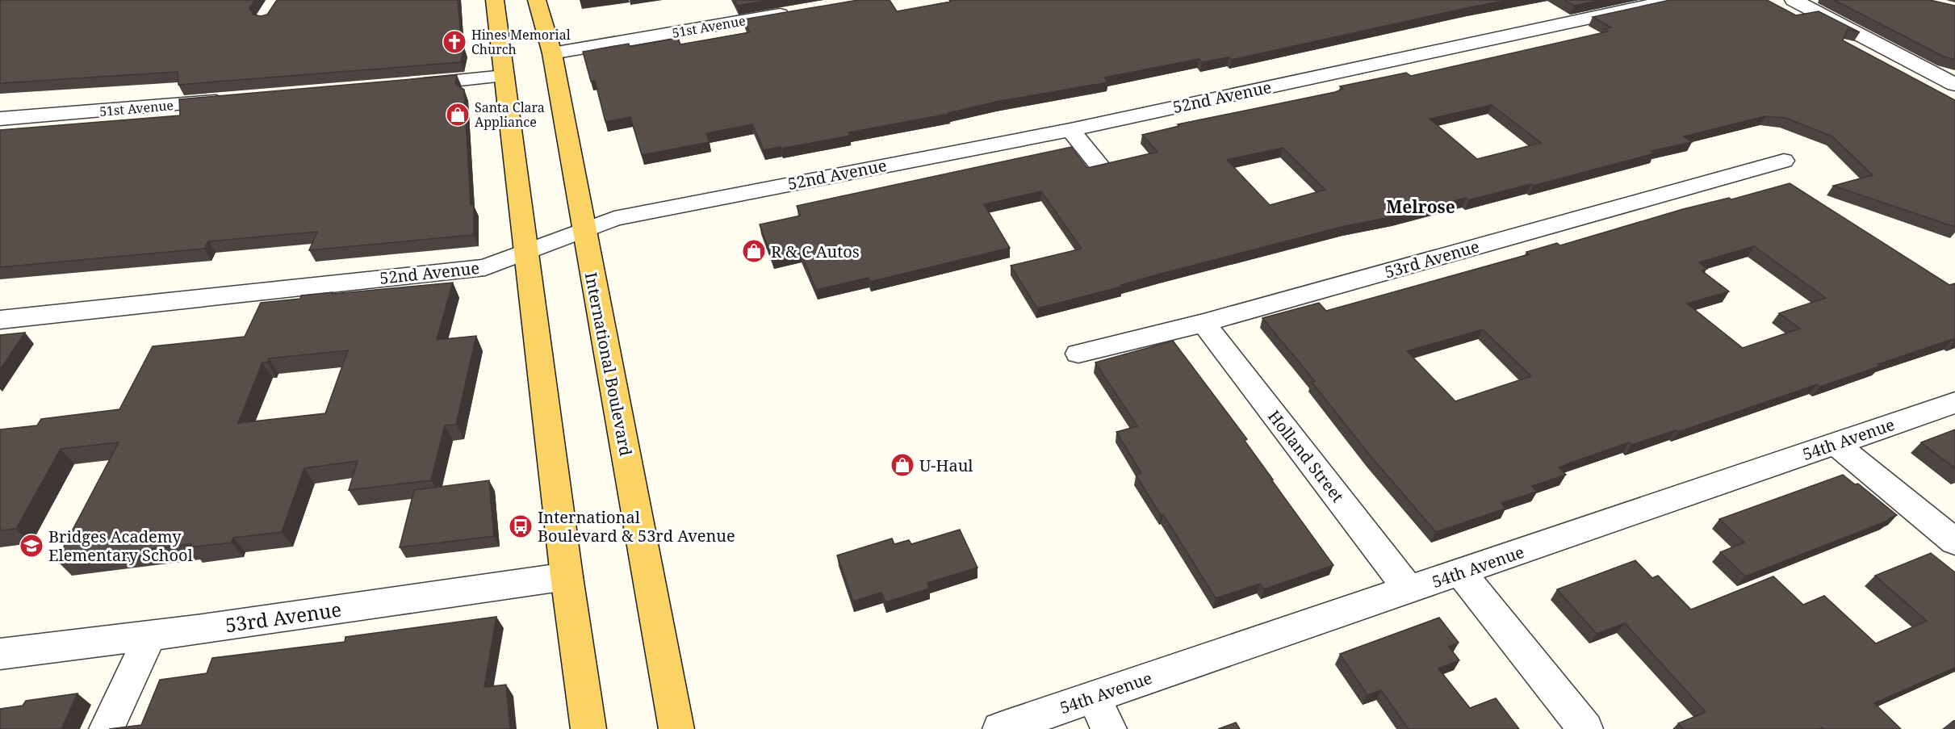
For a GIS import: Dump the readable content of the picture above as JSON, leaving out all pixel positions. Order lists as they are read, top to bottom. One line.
{"streets":{"main road":["International Boulevard"],"street":["51st Avenue","52nd Avenue","53rd Avenue","54th Avenue","Holland Street"]},"crossings":[["51st Avenue","International Boulevard"],["52nd Avenue","International Boulevard"],["53rd Avenue","Holland Street"],["54th Avenue","Holland Street"]],"districts":["Melrose"],"places":{"church":["Hines Memorial Church"],"shop":["Santa Clara Appliance","R & C Autos","U-Haul"],"bus stop":["International Boulevard & 53rd Avenue"],"school or university":["Bridges Academy Elementary School"]}}
